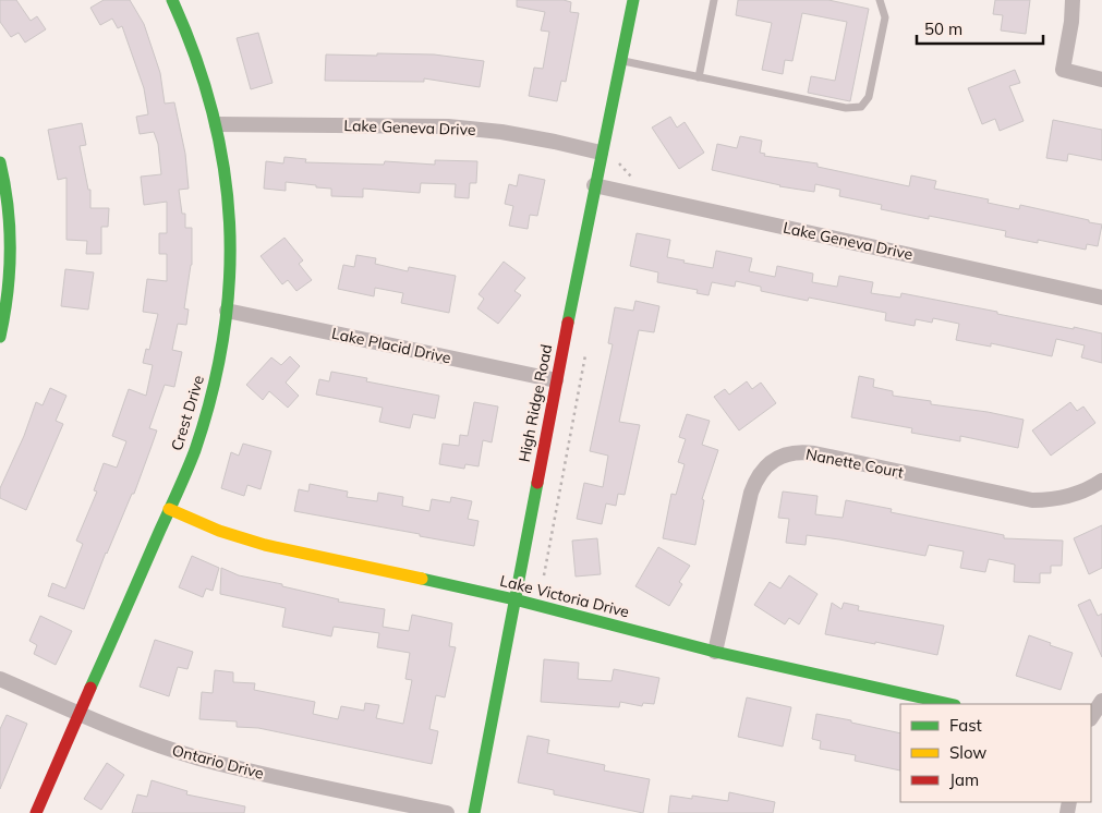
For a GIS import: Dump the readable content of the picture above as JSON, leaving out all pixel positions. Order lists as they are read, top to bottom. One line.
{"streets":{"street":["Lake Geneva Drive","Lake Placid Drive","High Ridge Road","Crest Drive","Nanette Court","Lake Victoria Drive","Ontario Drive"]},"crossings":[["Lake Geneva Drive","High Ridge Road"],["Lake Geneva Drive","Crest Drive"],["Lake Placid Drive","High Ridge Road"],["Lake Placid Drive","Crest Drive"],["High Ridge Road","Lake Victoria Drive"],["Crest Drive","Lake Victoria Drive"],["Crest Drive","Ontario Drive"],["Nanette Court","Lake Victoria Drive"]],"legend":["Fast","Slow","Jam"],"scale_bar":"50 m"}
